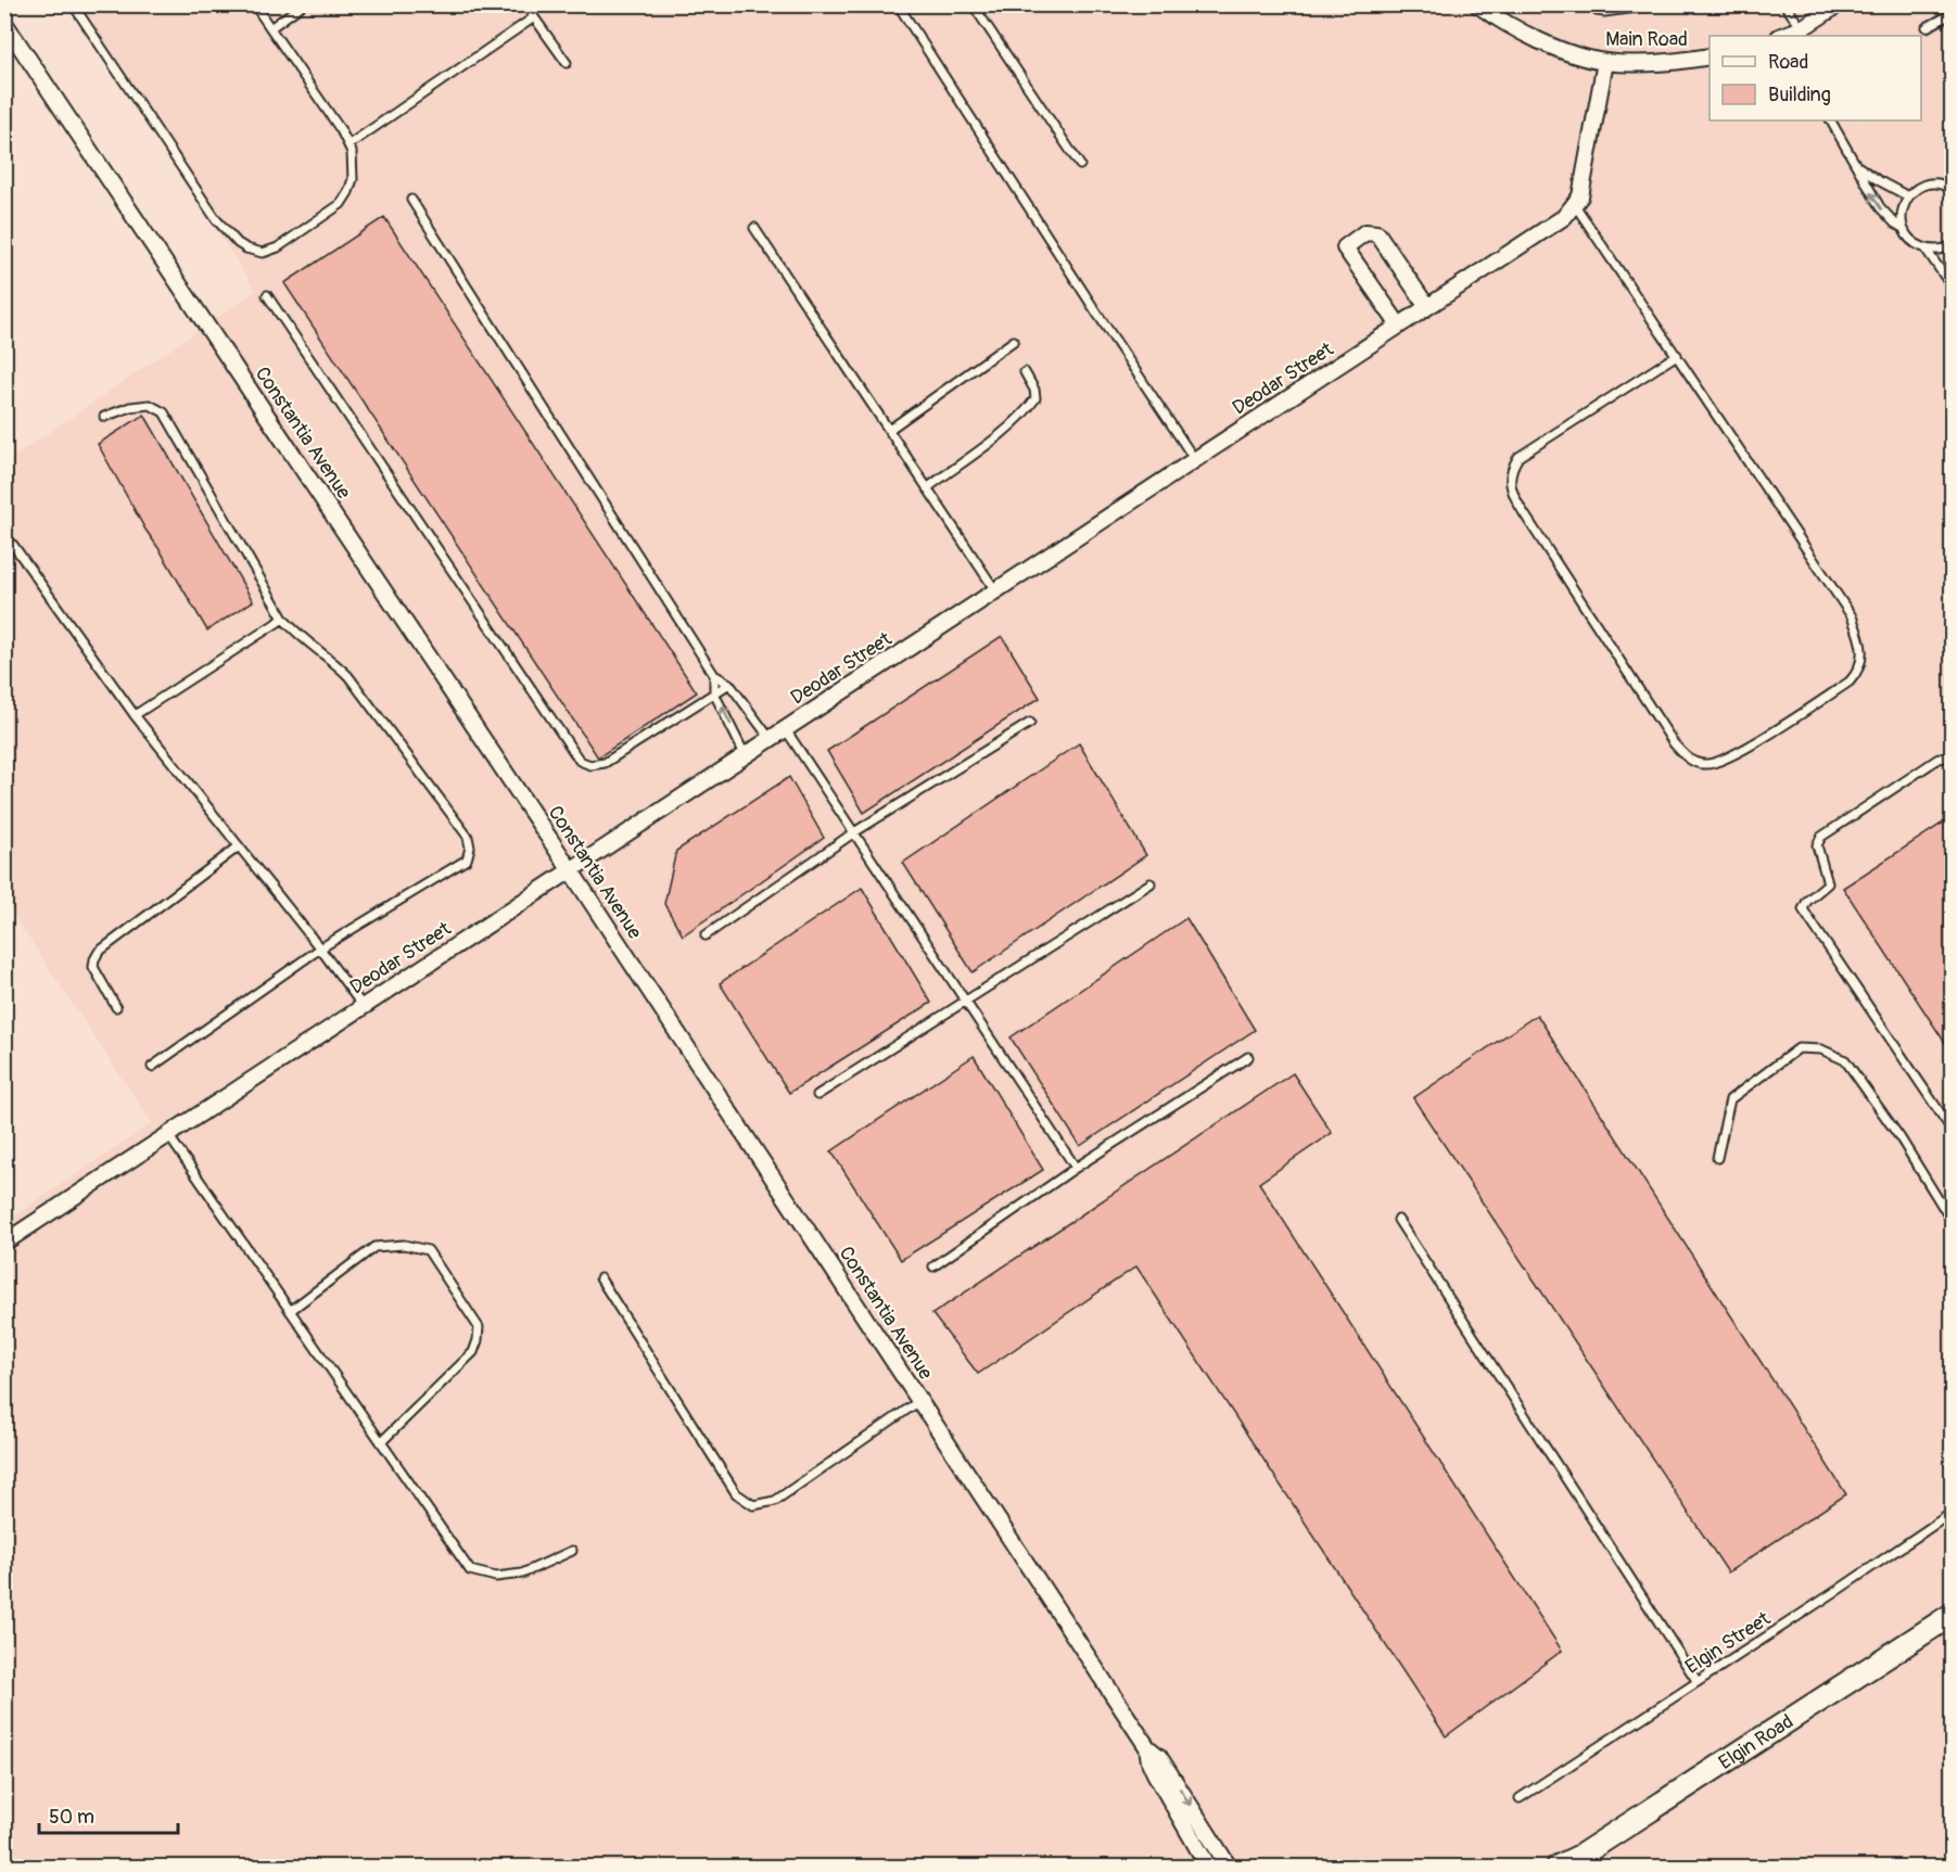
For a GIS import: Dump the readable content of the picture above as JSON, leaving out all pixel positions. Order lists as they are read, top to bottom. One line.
{"streets":{"street":["Main Road","Deodar Street","Constantia Avenue","Elgin Road"],"lane":["Elgin Street"]},"crossings":[["Deodar Street","Constantia Avenue"]],"legend":["Road","Building"],"scale_bar":"50 m"}
